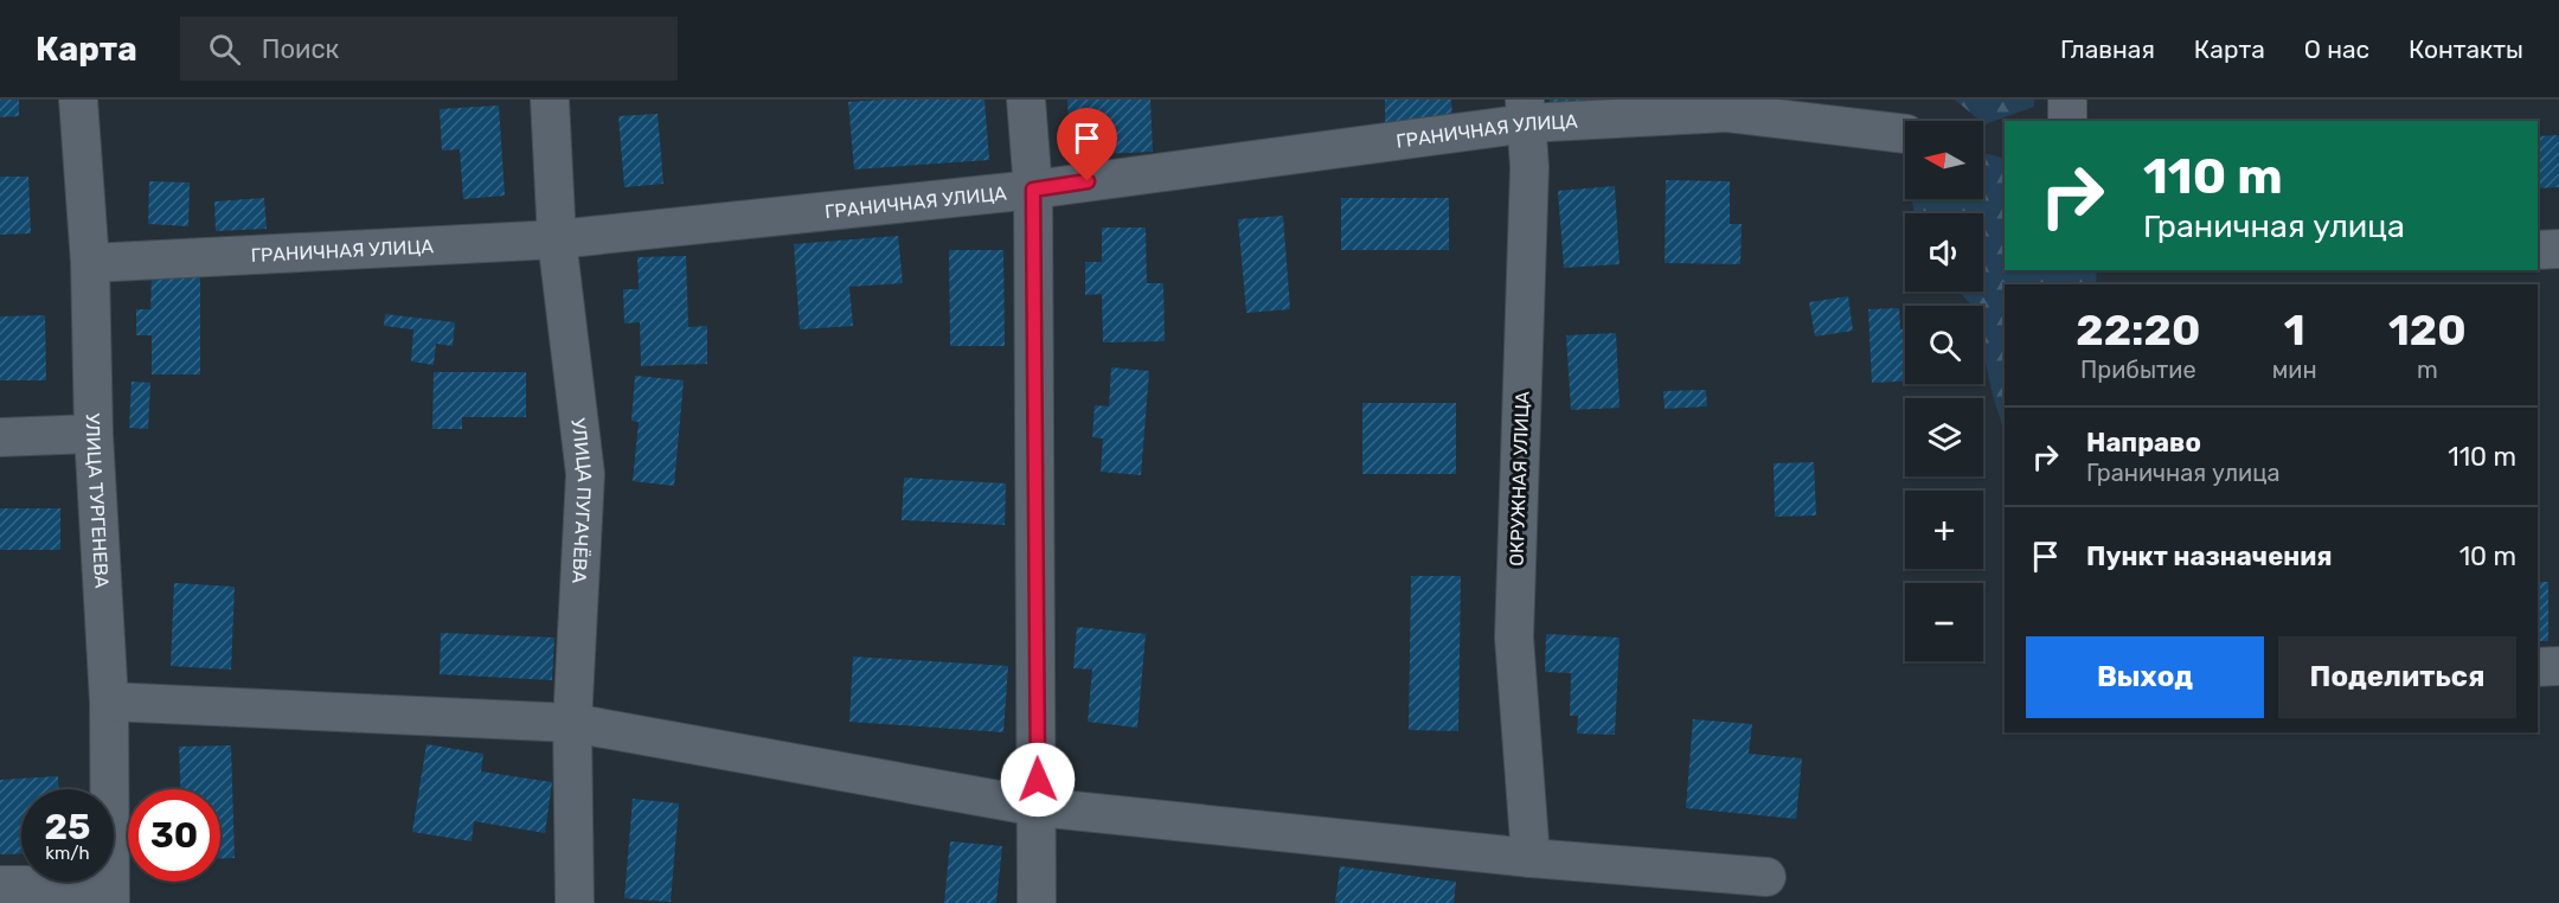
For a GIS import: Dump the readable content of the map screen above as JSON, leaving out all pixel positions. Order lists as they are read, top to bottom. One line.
{"streets":{"street":["ГРАНИЧНАЯ УЛИЦА","ОКРУЖНАЯ УЛИЦА","УЛИЦА ПУГАЧЁВА","УЛИЦА ТУРГЕНЕВА"]},"crossings":[["ГРАНИЧНАЯ УЛИЦА","ОКРУЖНАЯ УЛИЦА"],["ГРАНИЧНАЯ УЛИЦА","УЛИЦА ПУГАЧЁВА"],["ГРАНИЧНАЯ УЛИЦА","УЛИЦА ТУРГЕНЕВА"]],"north":"left","page":{"header":"Карта","search":"Поиск","nav":["Главная","Карта","О нас","Контакты"],"map_buttons":["+","−"],"turn":["110 m","Граничная улица"],"eta":["22:20","Прибытие","1","мин","120","m"],"list":[{"name":"Направо","note":"Граничная улица","value":"110 m"},{"name":"Пункт назначения","value":"10 m"}],"buttons":["Выход","Поделиться"],"speed":"25 km/h","limit":"30"}}
